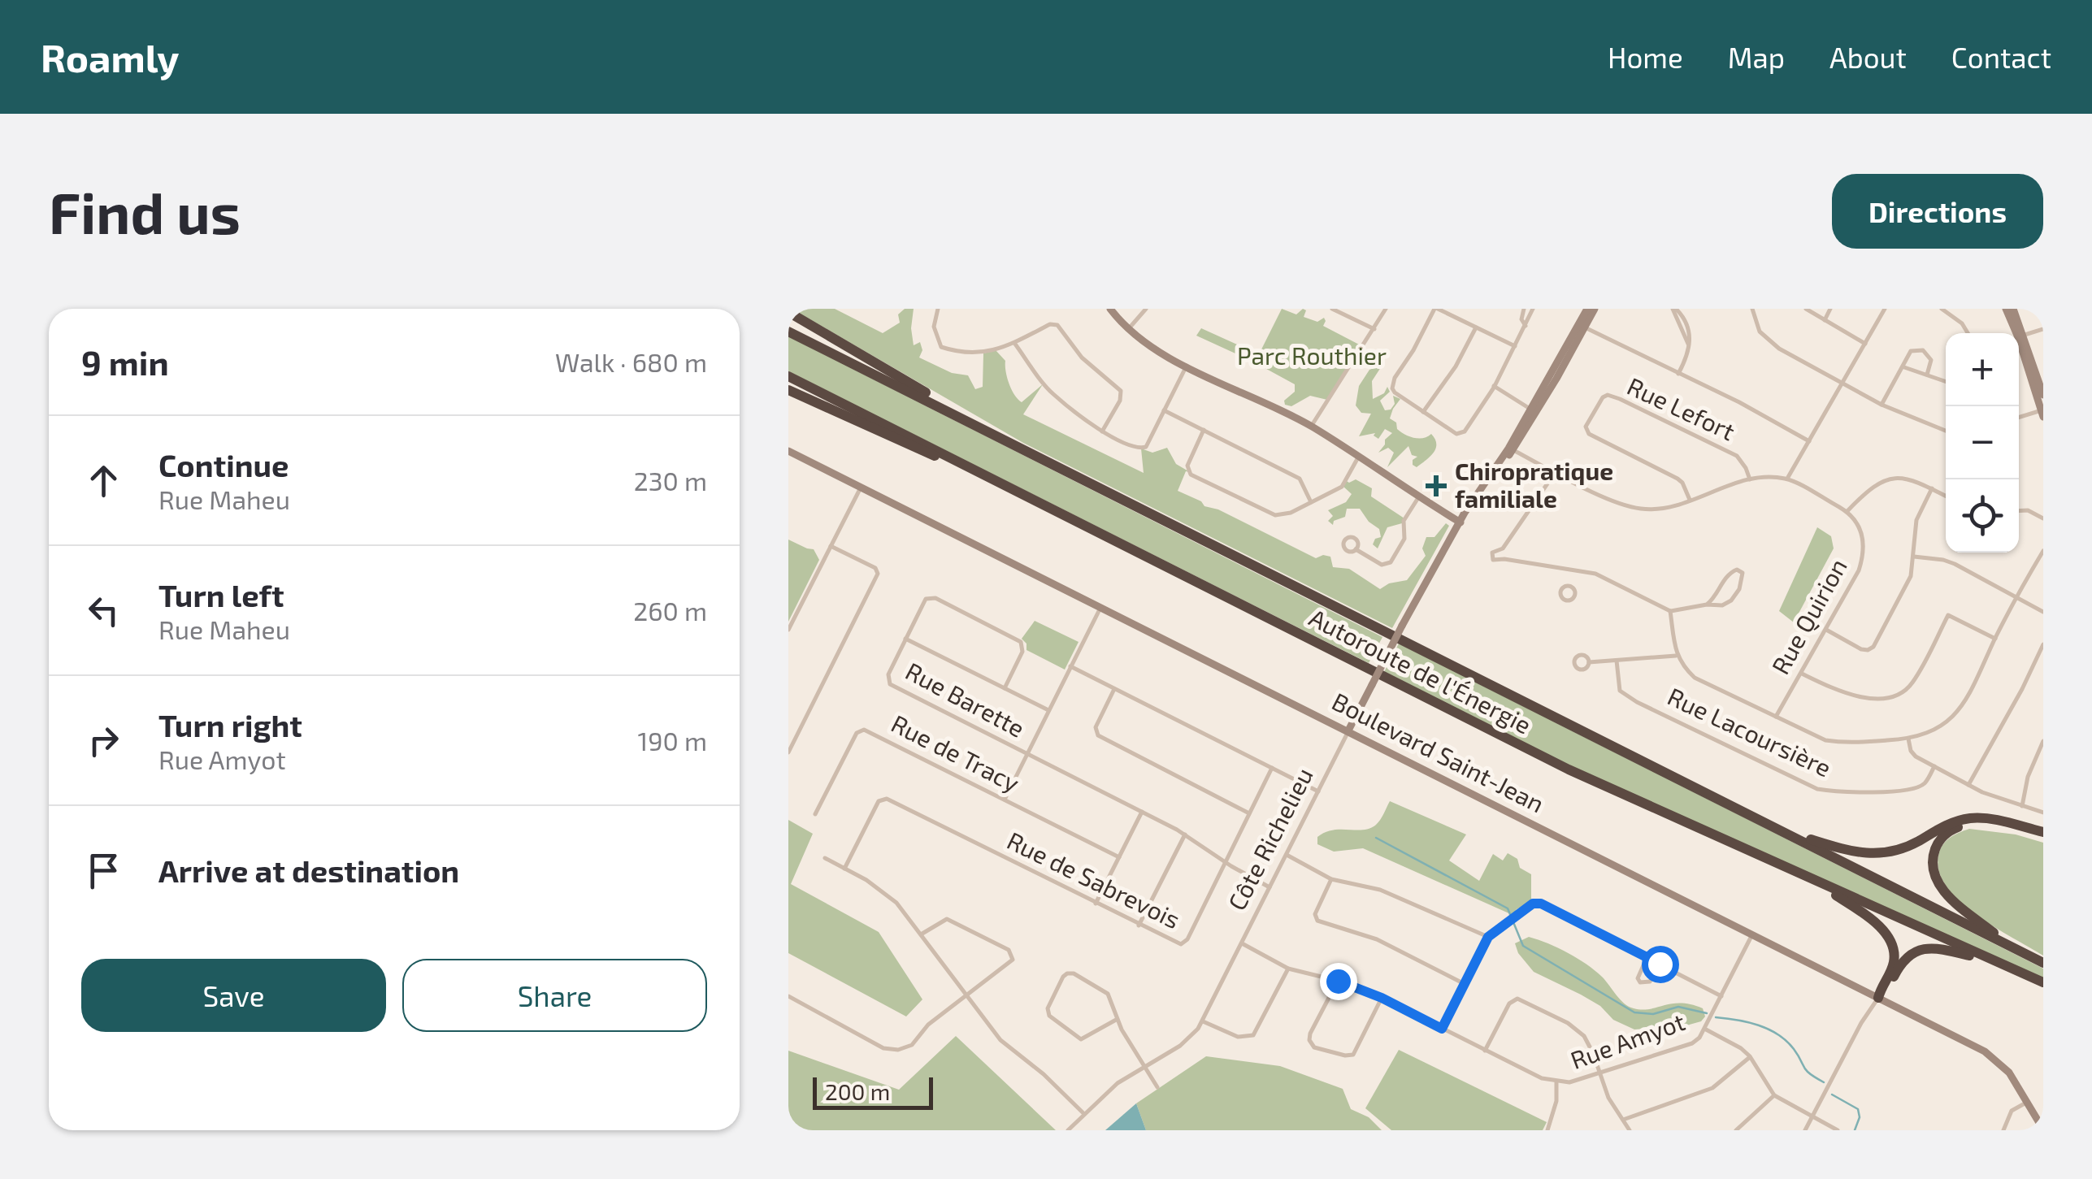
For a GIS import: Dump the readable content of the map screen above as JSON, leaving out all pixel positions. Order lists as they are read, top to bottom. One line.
{"streets":{"highway":["Autoroute de l'Énergie"],"street":["Rue Lefort","Rue Quirion","Rue Barette","Rue Lacoursière","Boulevard Saint-Jean","Rue de Tracy","Côte Richelieu","Rue de Sabrevois","Rue Amyot"]},"crossings":[["Boulevard Saint-Jean","Côte Richelieu"],["Boulevard Saint-Jean","Rue Amyot"],["Côte Richelieu","Rue Amyot"]],"parks":["Parc Routhier"],"places":{"health":["Chiropratique familiale"]},"scale_bar":"200 m","page":{"header":"Roamly","nav":["Home","Map","About","Contact"],"buttons":["Directions",["Save","Share"]],"title":"Find us","heading":["9 min","Walk · 680 m"],"map_buttons":["+","−"],"list":[["Continue","Rue Maheu","230 m"],["Turn left","Rue Maheu","260 m"],["Turn right","Rue Amyot","190 m"],"Arrive at destination"],"scale":"200 m"}}
